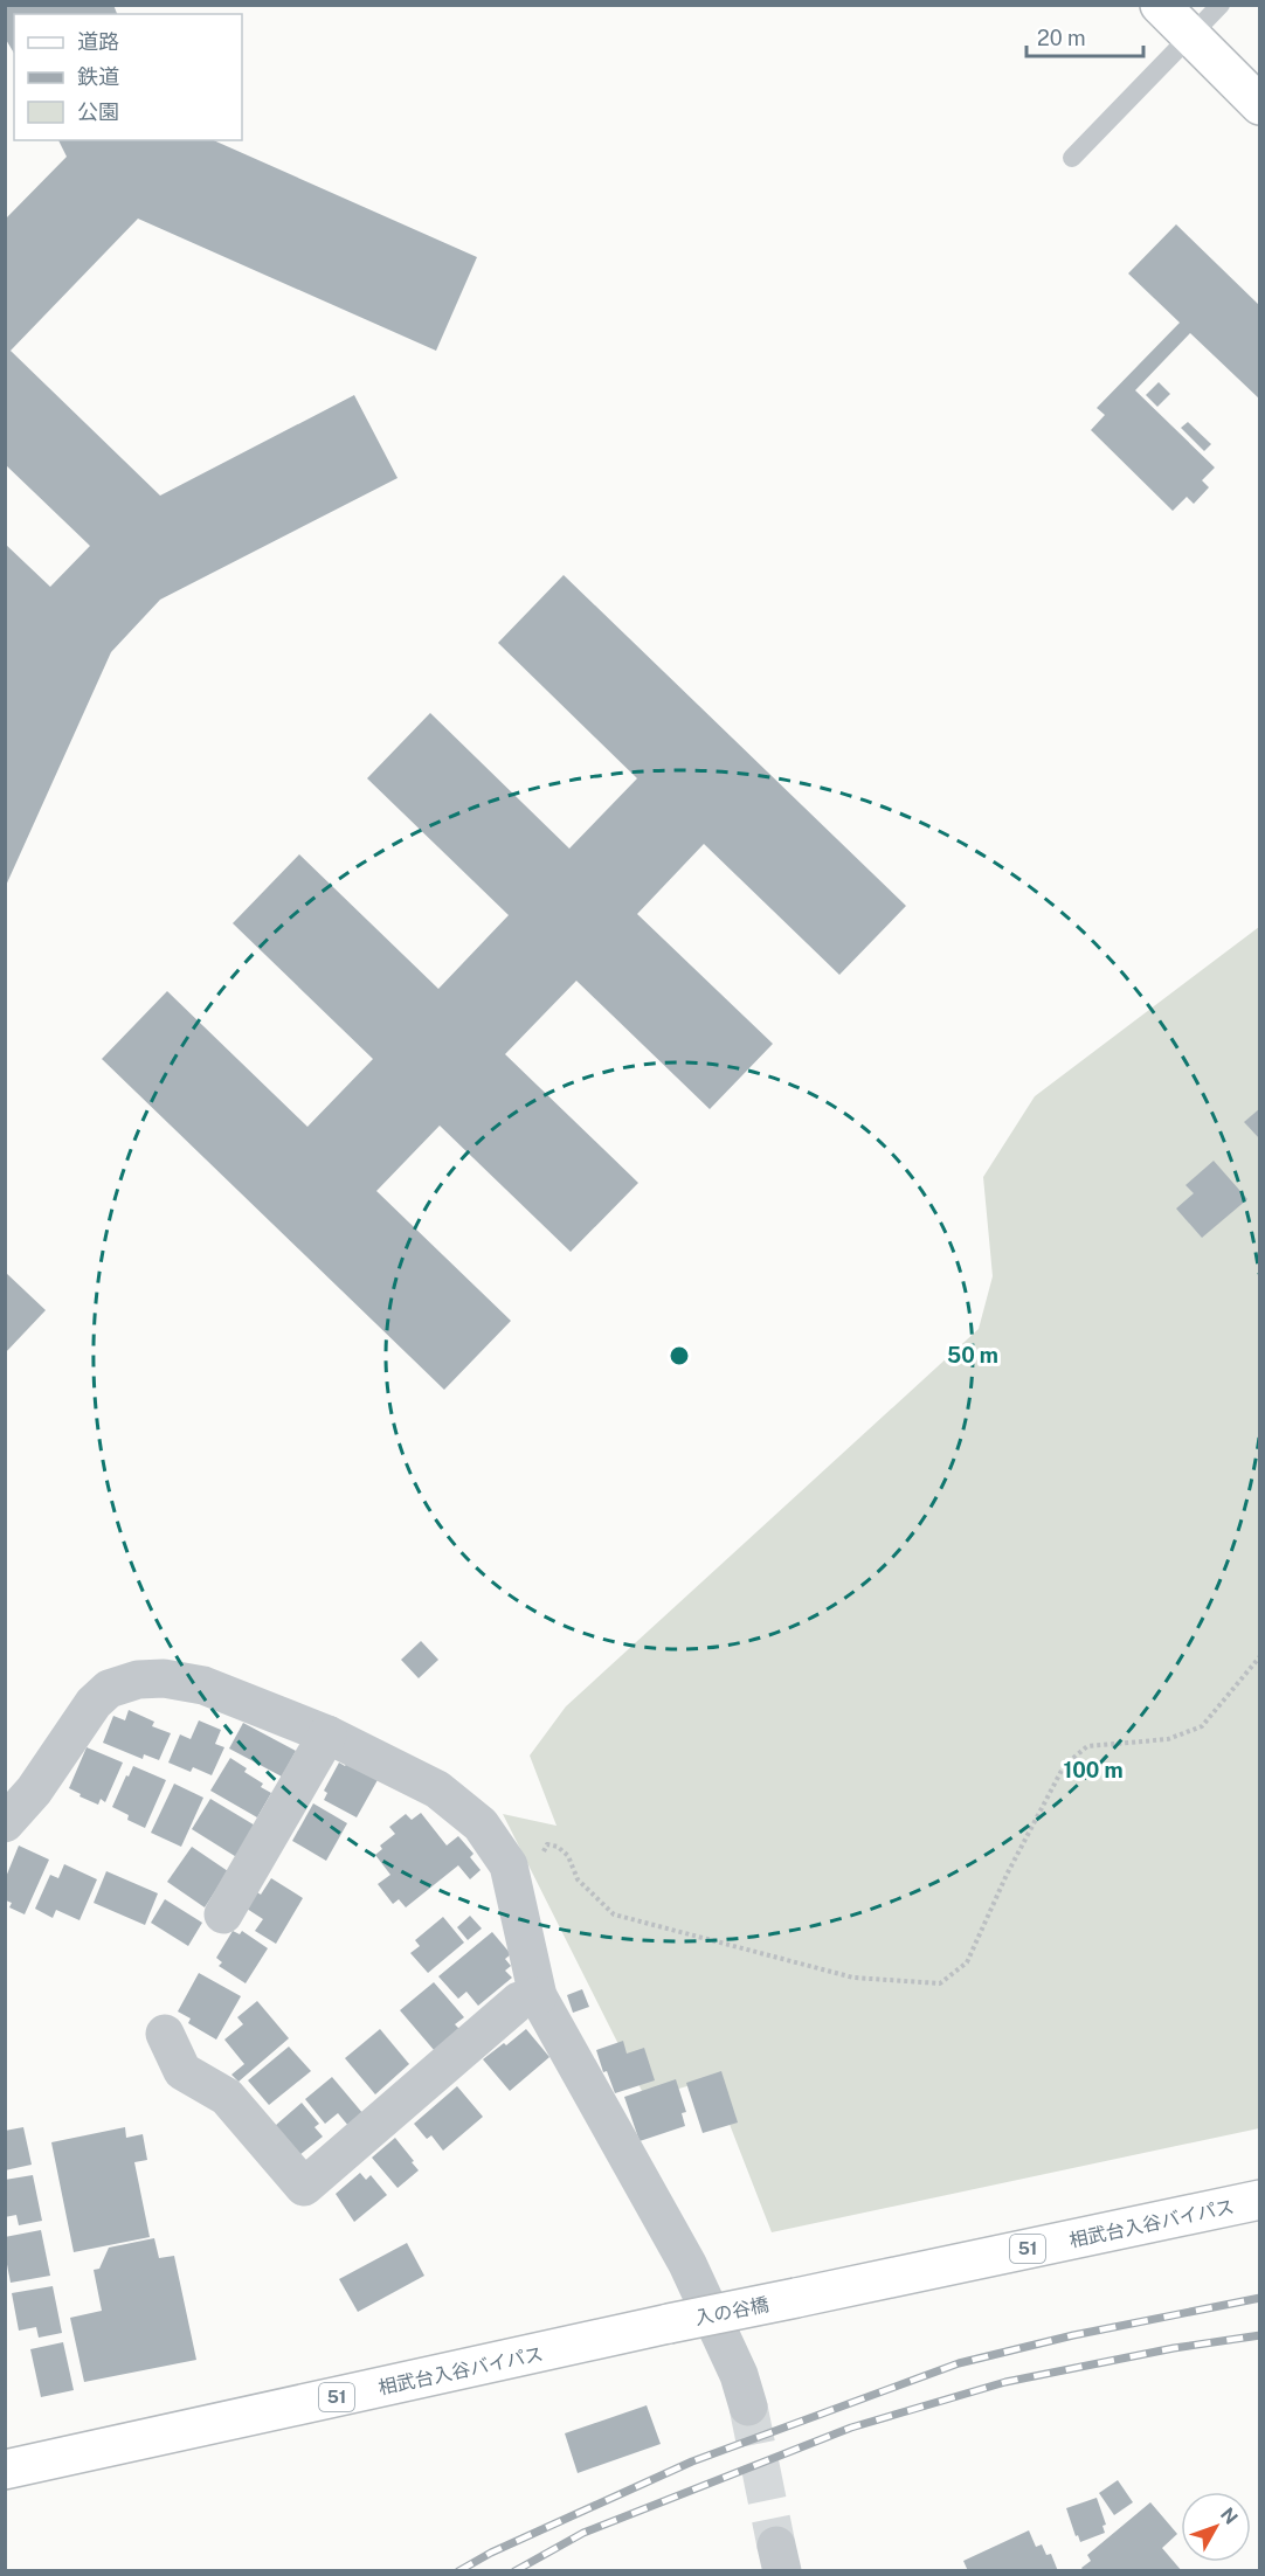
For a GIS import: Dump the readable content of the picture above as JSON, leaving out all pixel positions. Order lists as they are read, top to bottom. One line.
{"streets":{"main road":["相武台入谷バイパス","51","入の谷橋"]},"crossings":[["相武台入谷バイパス","入の谷橋"]],"legend":["道路","鉄道","公園"],"scale_bar":"20 m","north":"top right","rings":["50 m","100 m"]}
